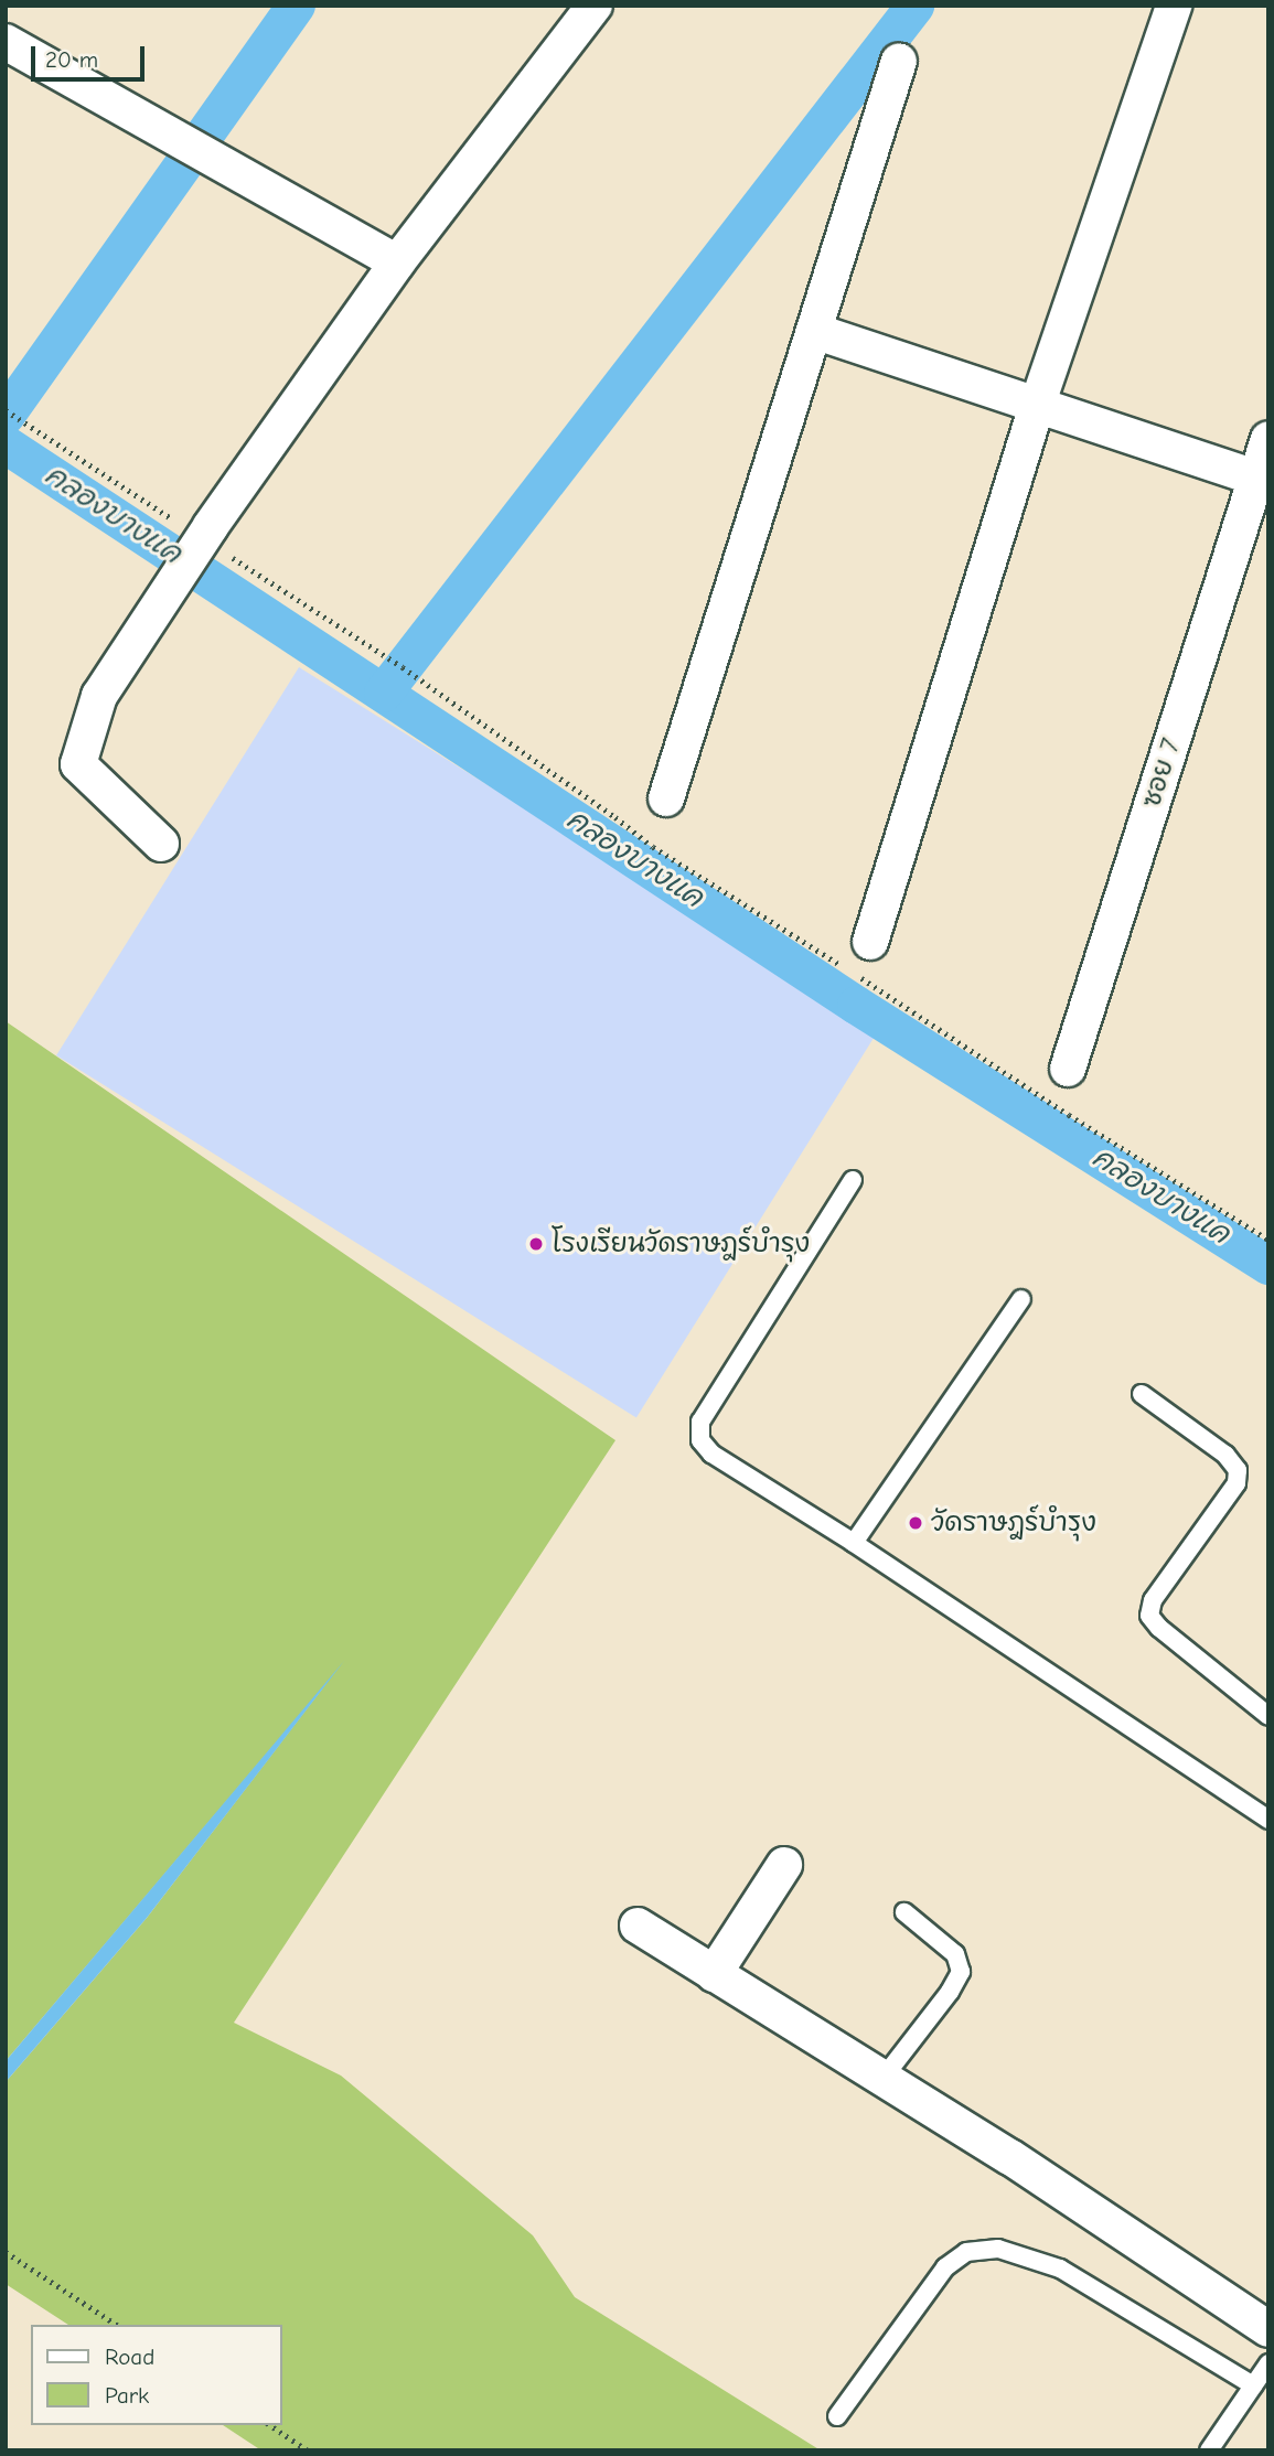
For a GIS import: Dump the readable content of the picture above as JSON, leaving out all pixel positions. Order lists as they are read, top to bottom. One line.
{"streets":{"street":["ซอย 7"]},"water":["คลองบางแค"],"places":["โรงเรียนวัดราษฎร์บำรุง","วัดราษฎร์บำรุง"],"legend":["Road","Park"],"scale_bar":"20 m"}
